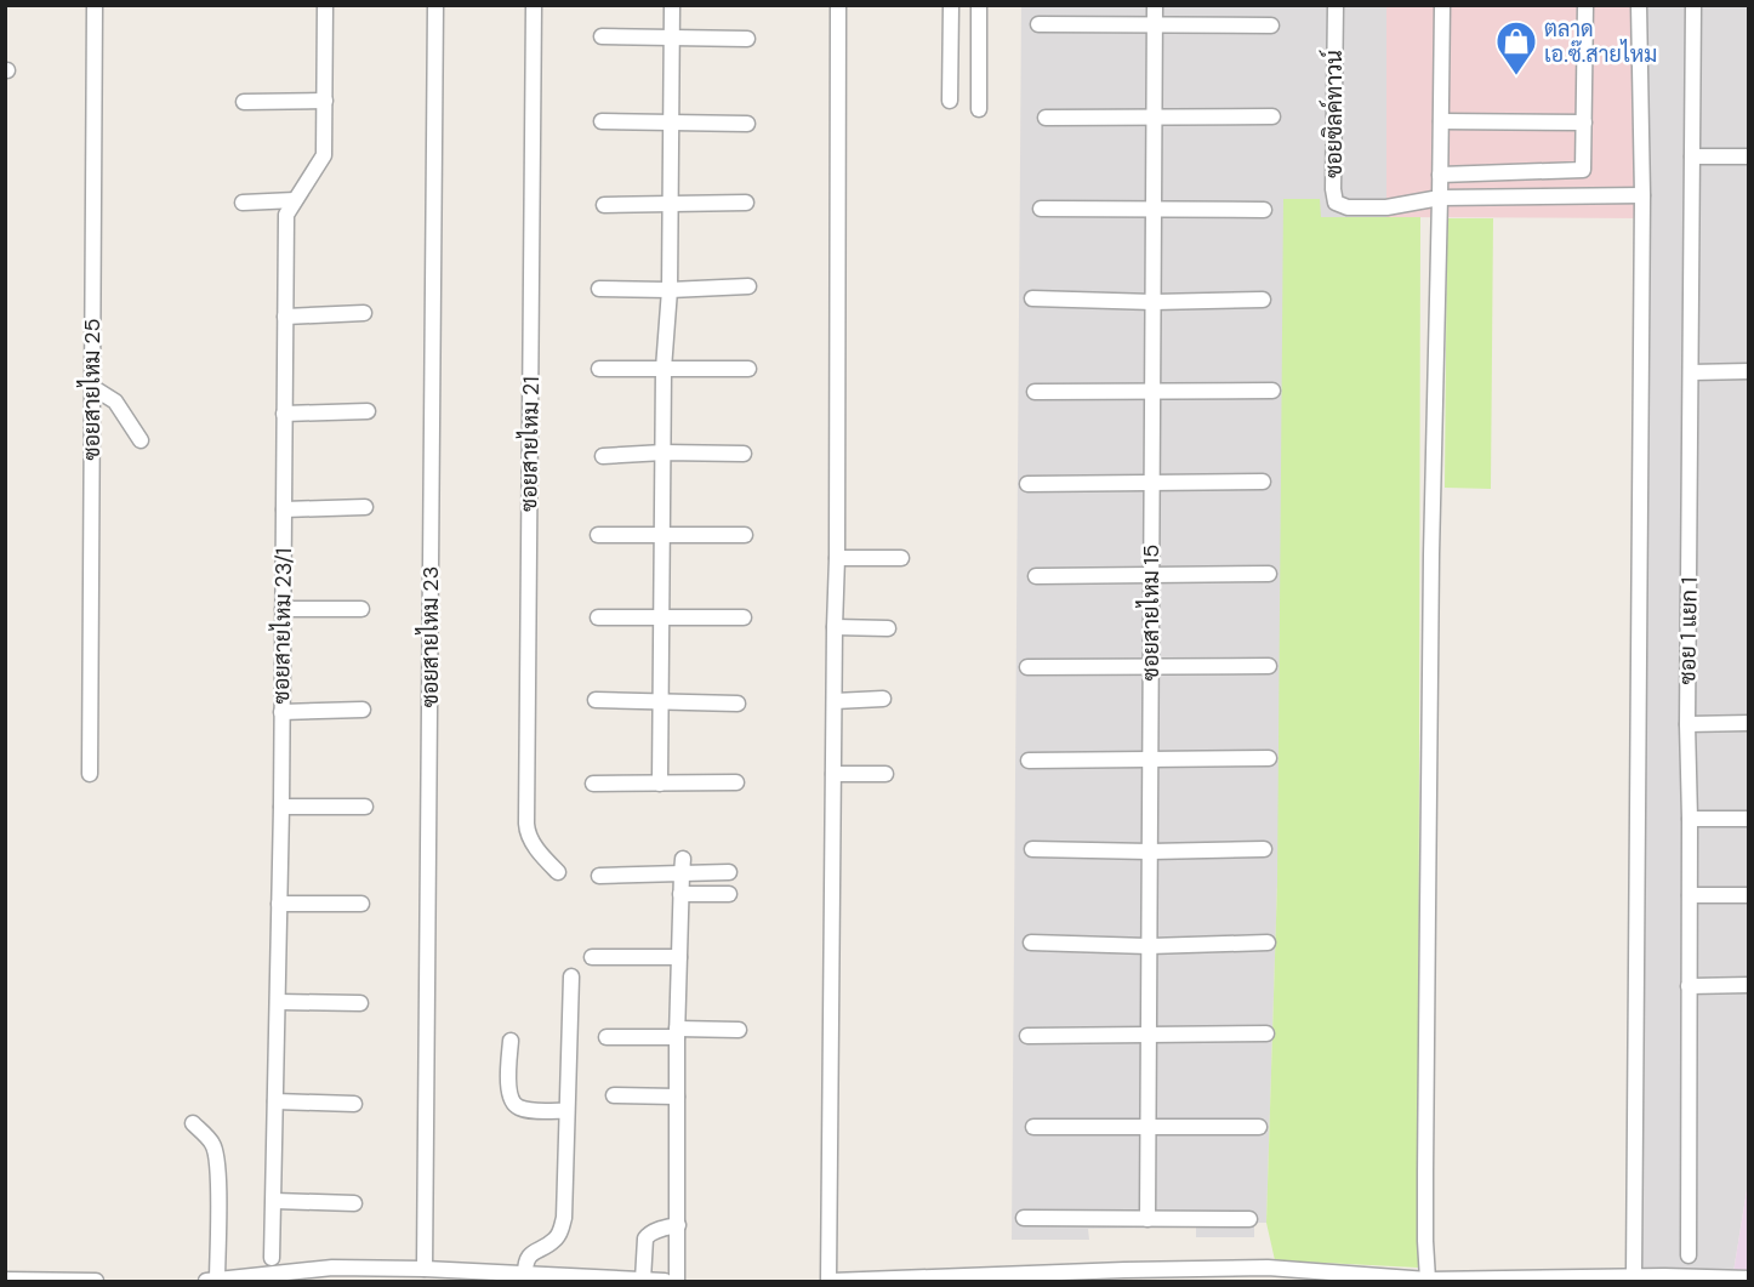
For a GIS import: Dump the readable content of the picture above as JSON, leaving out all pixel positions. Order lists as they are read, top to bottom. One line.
{"streets":{"street":["ซอยซิลค์ทาวน์","ซอยสายไหม 25","ซอยสายไหม 21","ซอยสายไหม 15","ซอยสายไหม 23/1","ซอย 1 แยก 1","ซอยสายไหม 23"]},"places":{"shop":["ตลาด เอ.ซ๊.สายไหม"]}}
